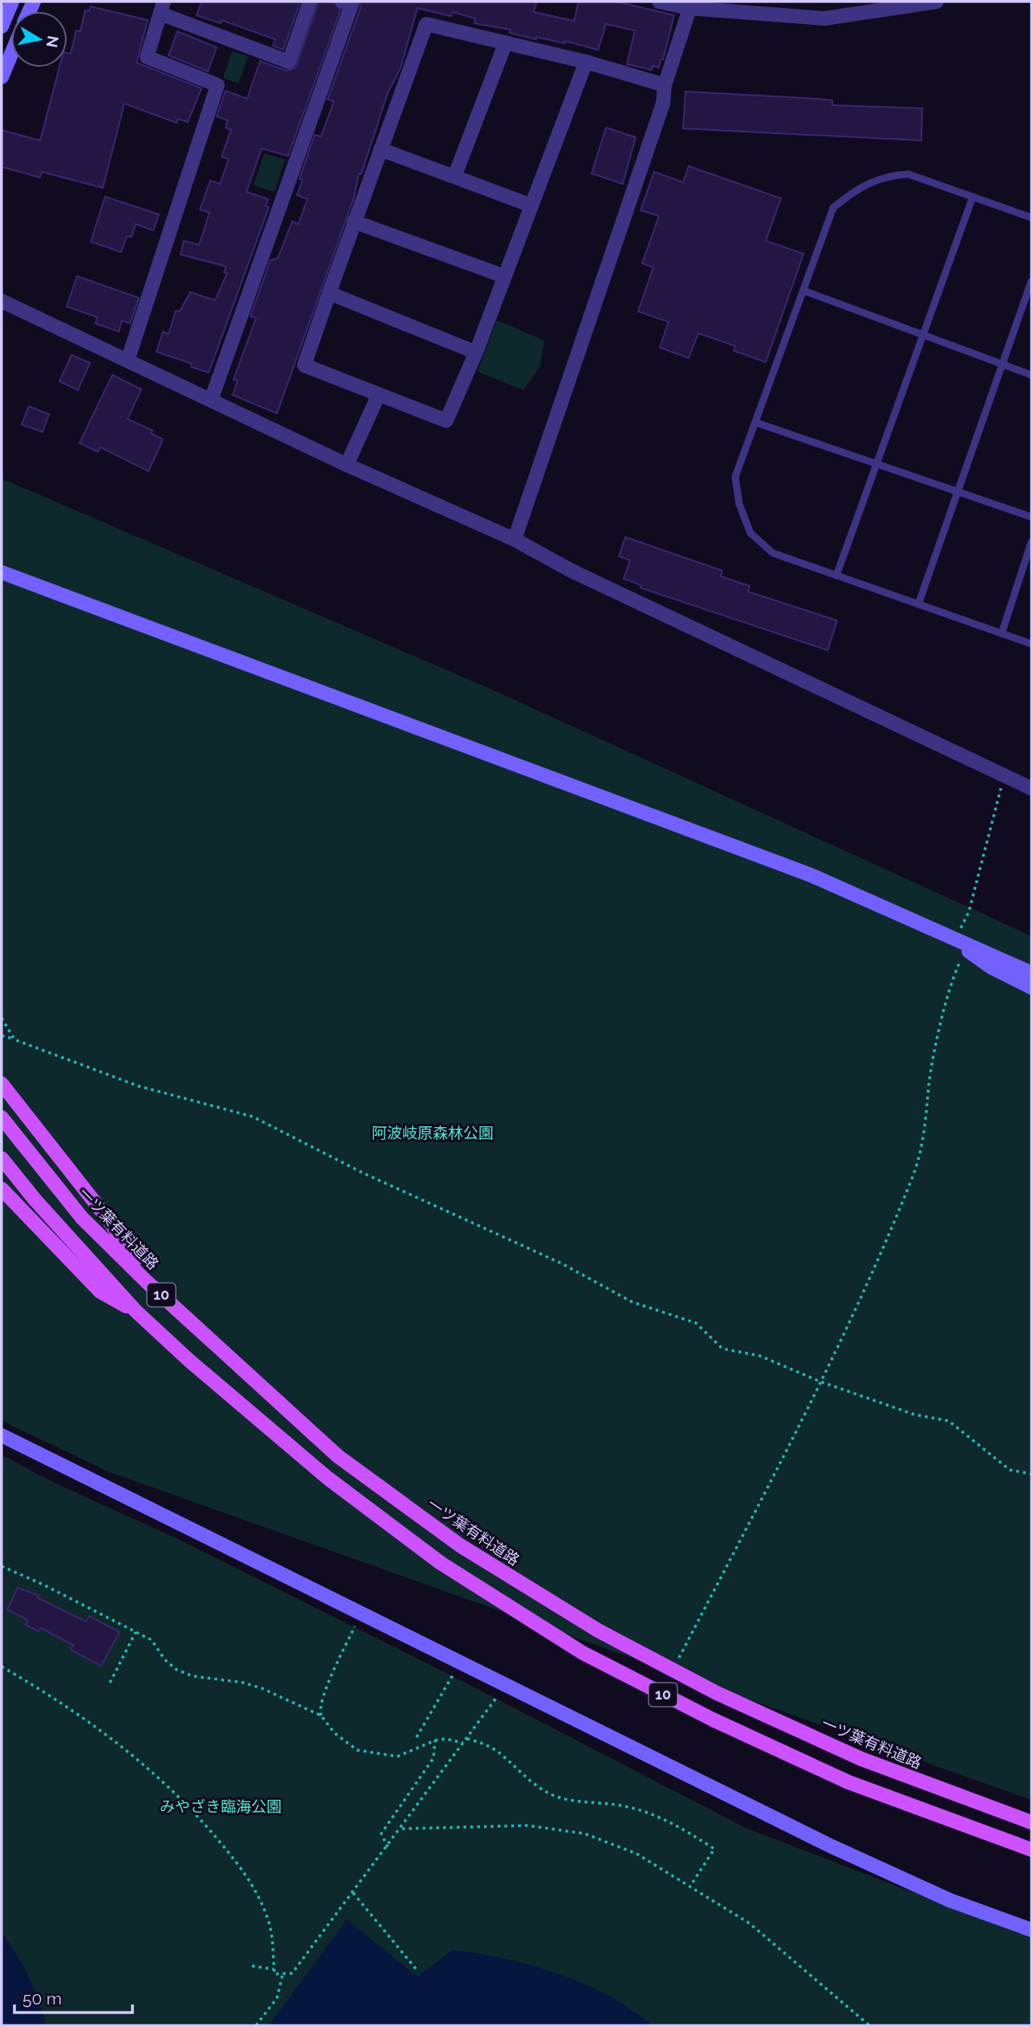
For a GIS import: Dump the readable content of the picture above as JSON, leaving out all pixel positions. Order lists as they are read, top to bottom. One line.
{"streets":{"main road":["一ツ葉有料道路","10"]},"parks":["阿波岐原森林公園","みやざき臨海公園"],"scale_bar":"50 m","north":"right"}
